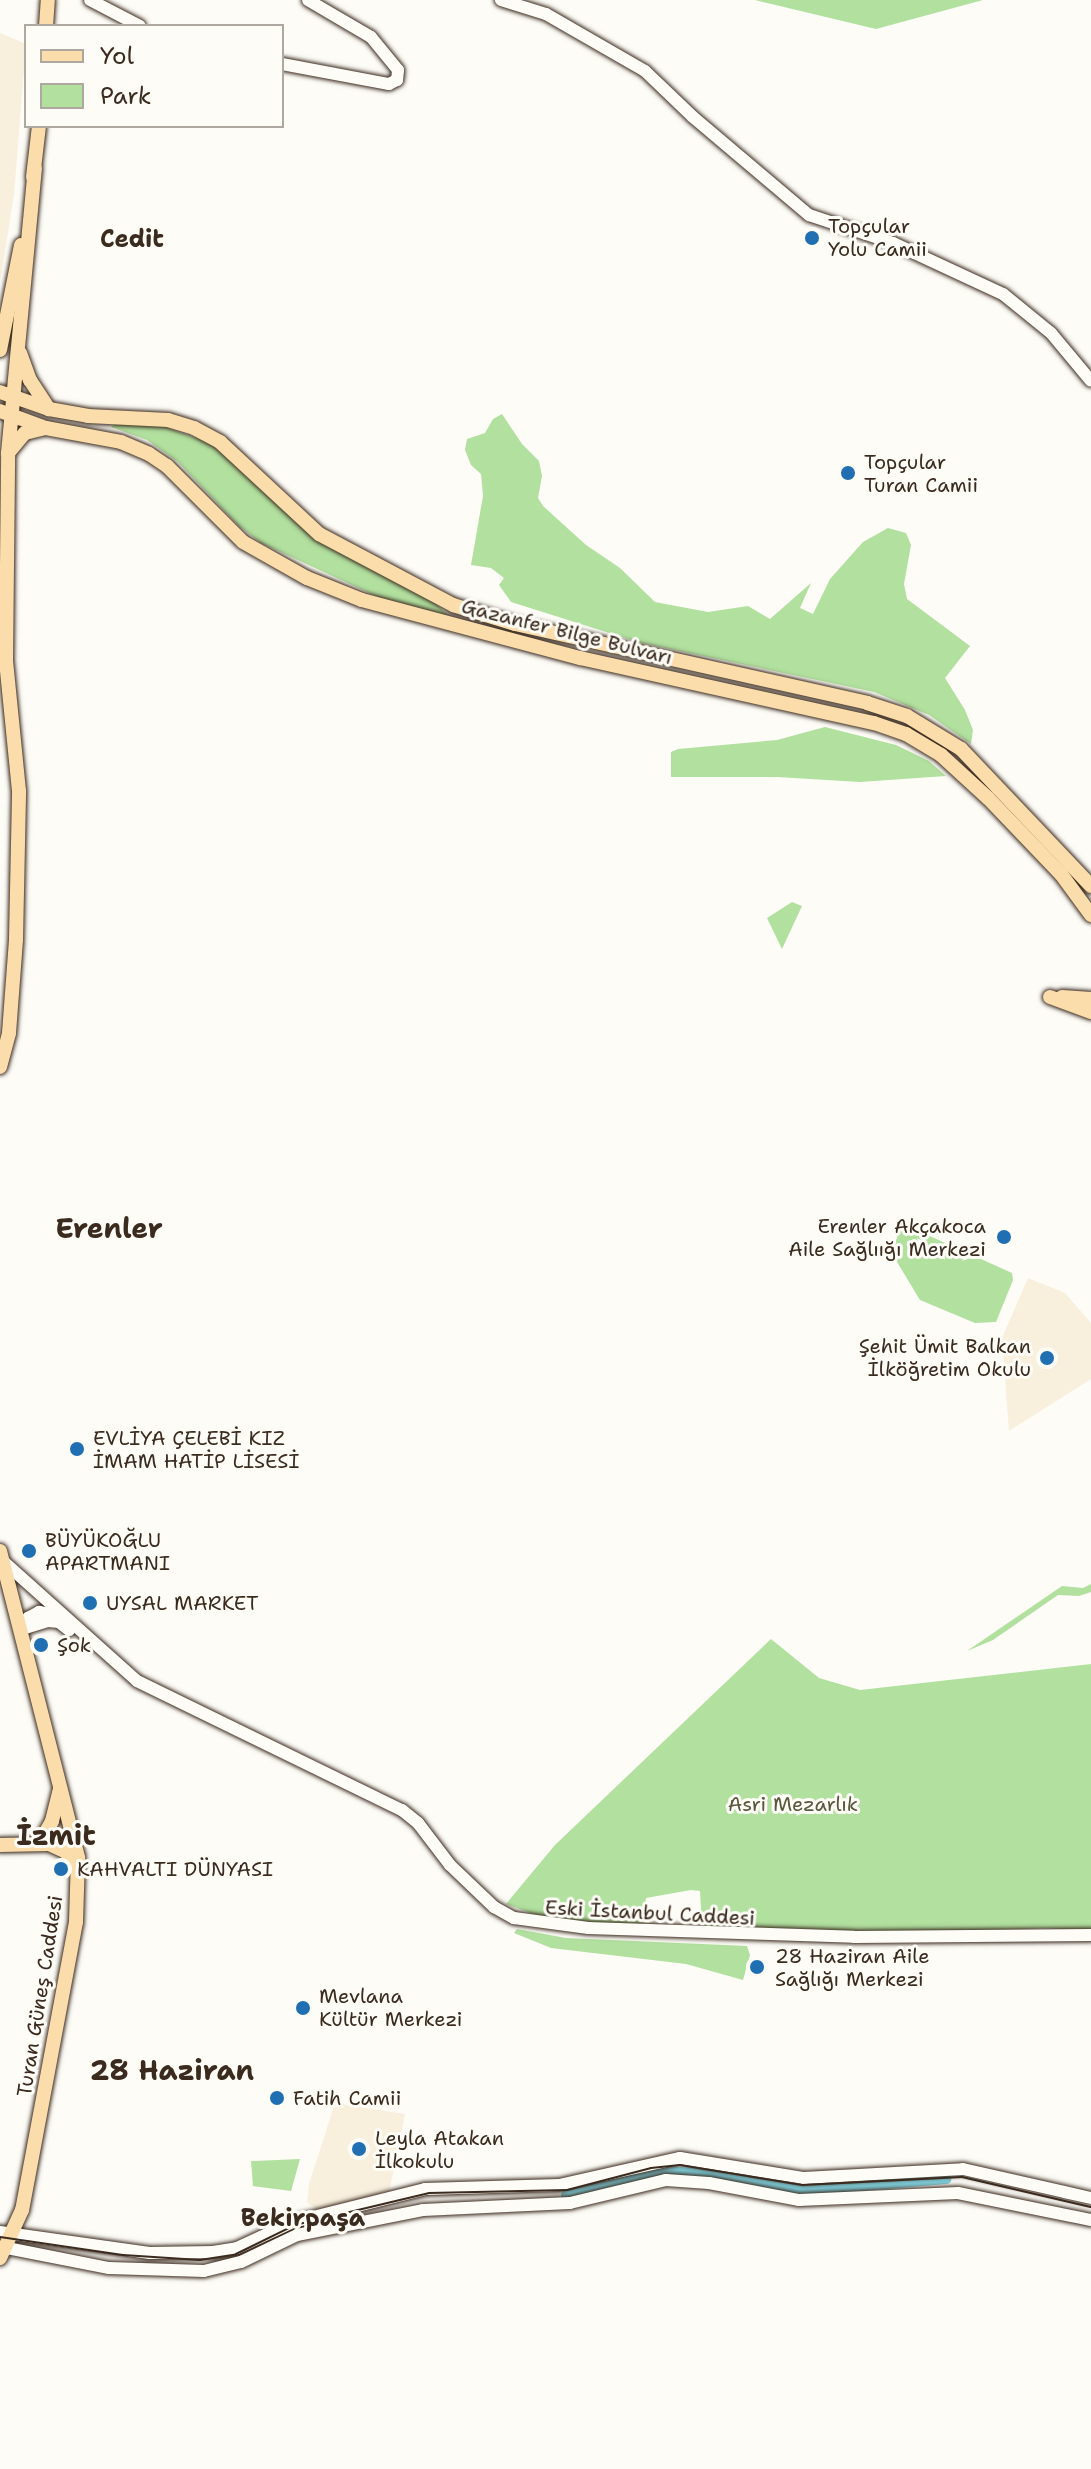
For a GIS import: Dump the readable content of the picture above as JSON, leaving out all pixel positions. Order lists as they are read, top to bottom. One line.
{"streets":{"main road":["Gazanfer Bilge Bulvarı","Eski İstanbul Caddesi","Turan Güneş Caddesi"]},"crossings":[["Eski İstanbul Caddesi","Turan Güneş Caddesi"]],"districts":["Cedit","Erenler","İzmit","28 Haziran","Bekirpaşa"],"parks":["Asri Mezarlık"],"places":["Topçular Yolu Camii","Topçular Turan Camii","Erenler Akçakoca Aile Sağlıığı Merkezi","Şehit Ümit Balkan İlköğretim Okulu","EVLİYA ÇELEBİ KIZ İMAM HATİP LİSESİ","BÜYÜKOĞLU APARTMANI","UYSAL MARKET","Şok","KAHVALTI DÜNYASI","28 Haziran Aile Sağlığı Merkezi","Mevlana Kültür Merkezi","Fatih Camii","Leyla Atakan İlkokulu"],"legend":["Yol","Park"]}
